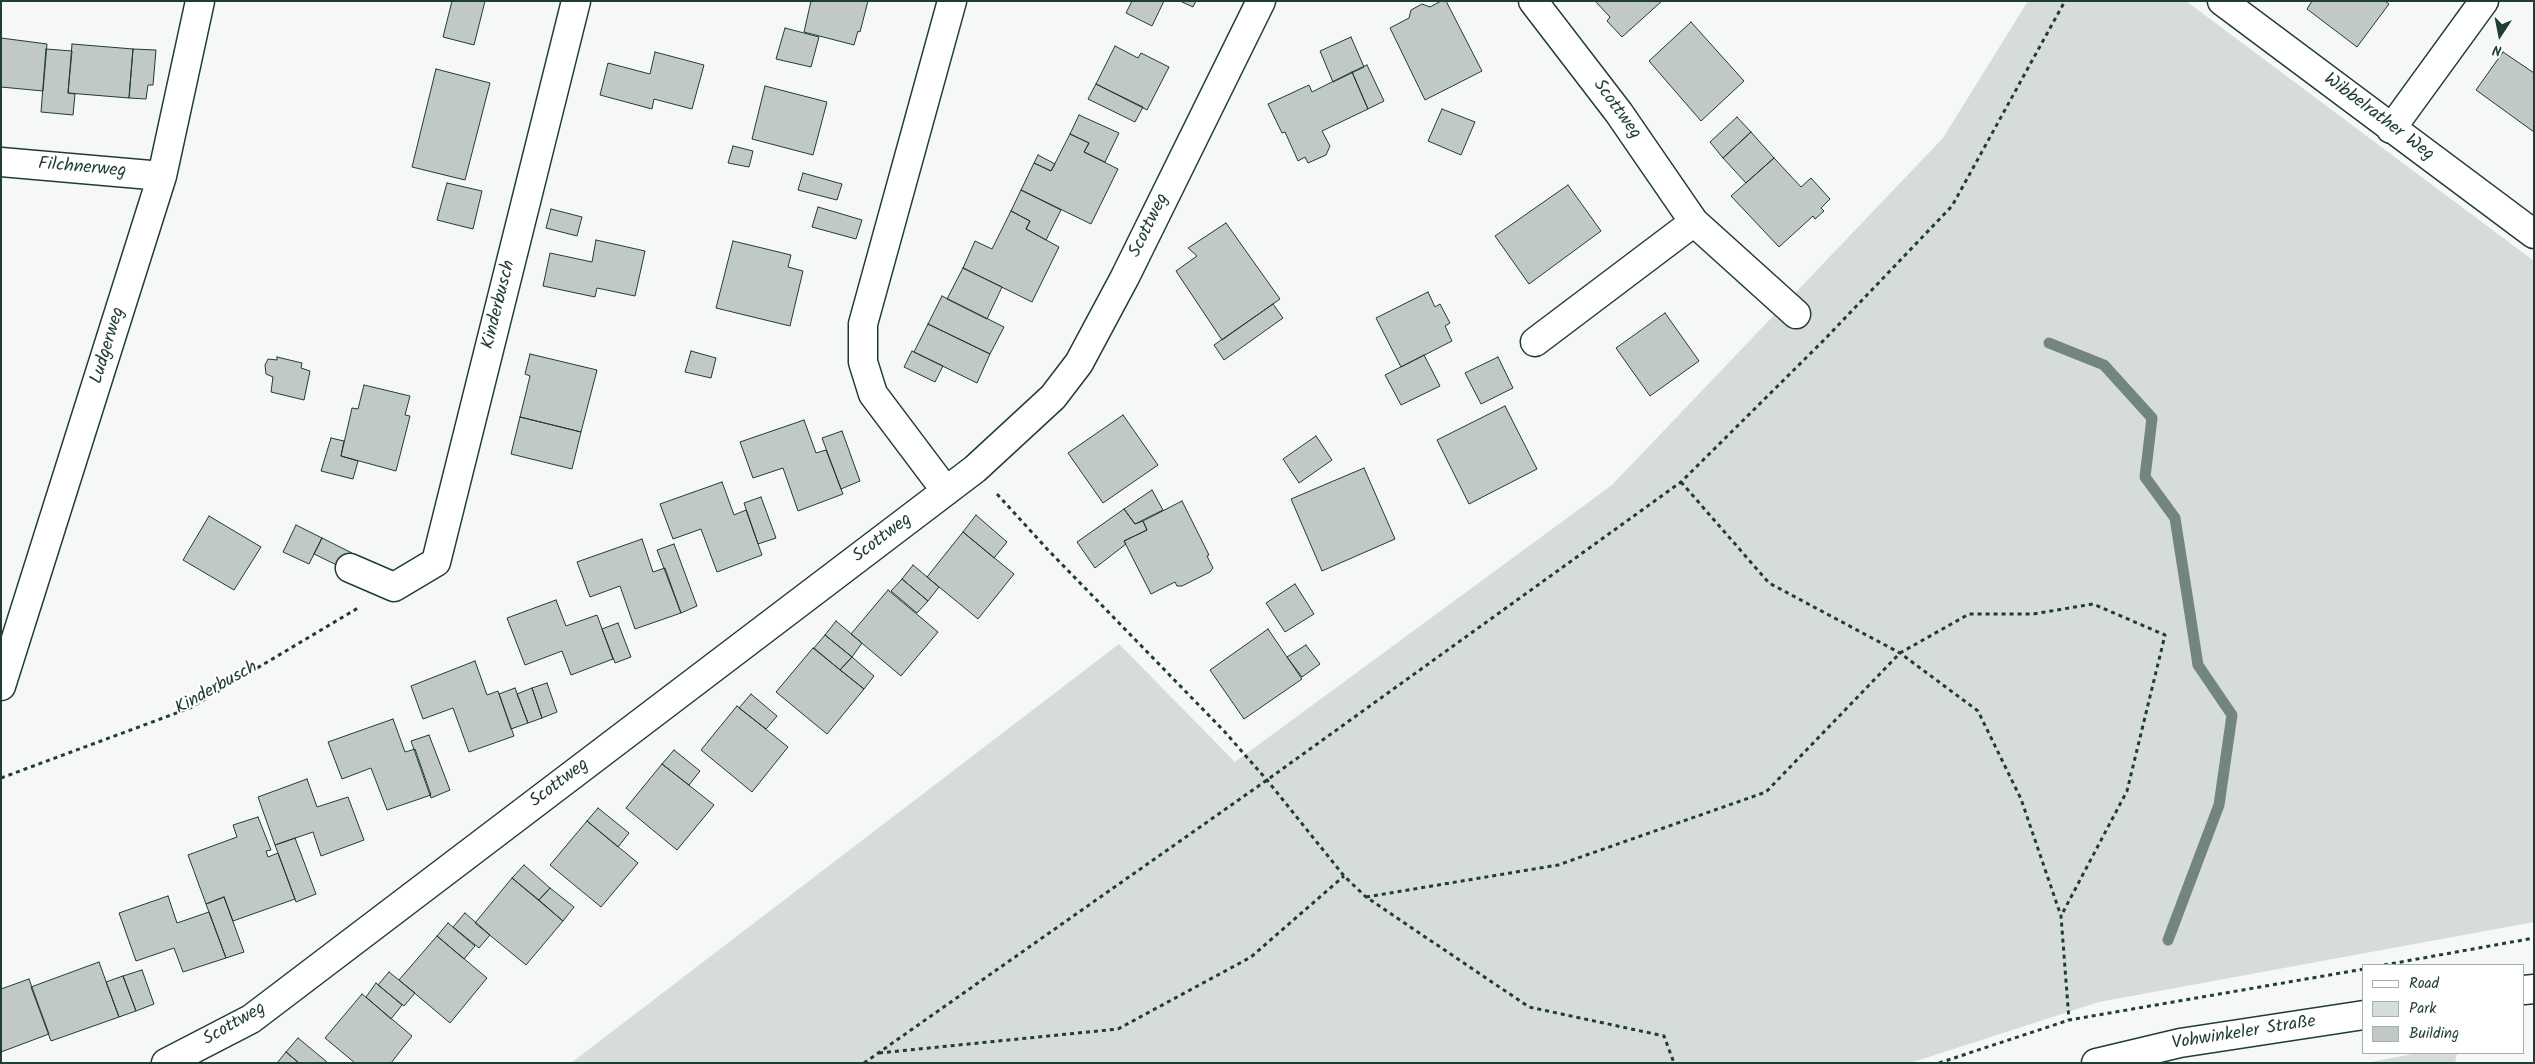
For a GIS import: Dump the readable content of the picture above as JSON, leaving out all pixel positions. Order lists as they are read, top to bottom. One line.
{"streets":{"street":["Scottweg","Wibbelrather Weg","Filchnerweg","Kinderbusch","Ludgerweg","Vohwinkeler Straße"]},"crossings":[["Filchnerweg","Ludgerweg"]],"legend":["Road","Park","Building"],"north":"bottom"}
